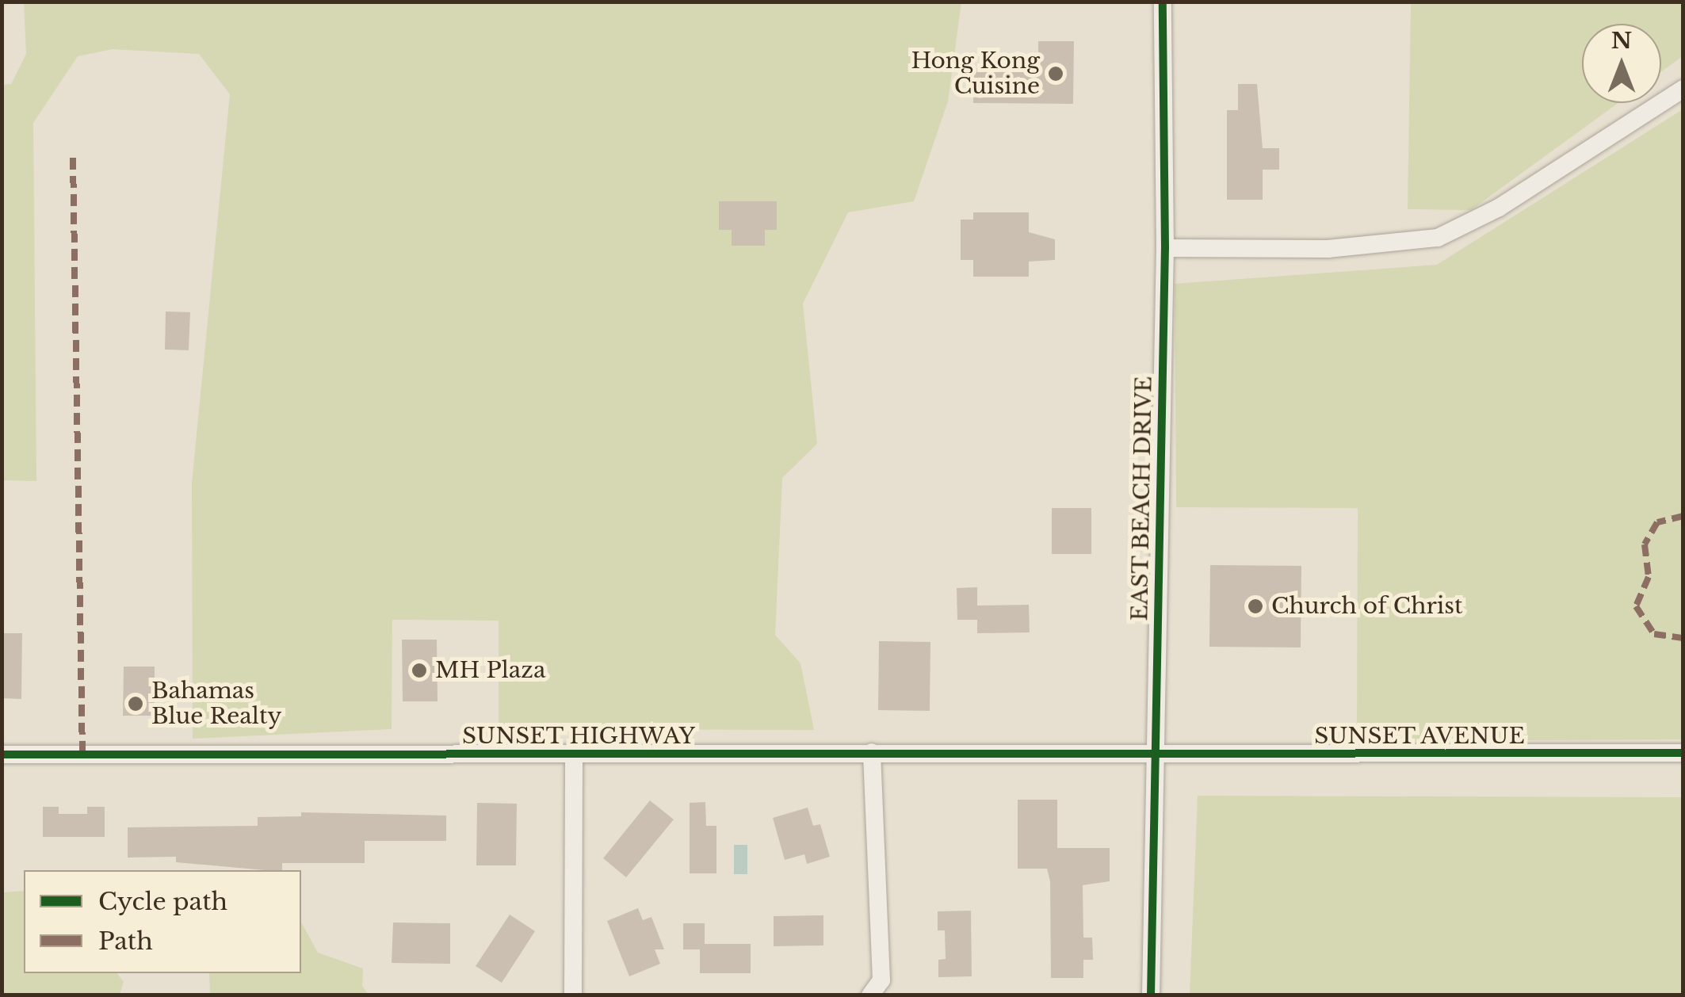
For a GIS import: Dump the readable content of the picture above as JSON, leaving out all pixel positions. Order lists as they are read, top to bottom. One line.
{"streets":{"street":["EAST BEACH DRIVE","SUNSET HIGHWAY","SUNSET AVENUE"]},"crossings":[["EAST BEACH DRIVE","SUNSET HIGHWAY"],["EAST BEACH DRIVE","SUNSET AVENUE"],["SUNSET HIGHWAY","SUNSET AVENUE"]],"places":["Hong Kong Cuisine","Church of Christ","MH Plaza","Bahamas Blue Realty"],"legend":["Cycle path","Path"],"north":"top"}
